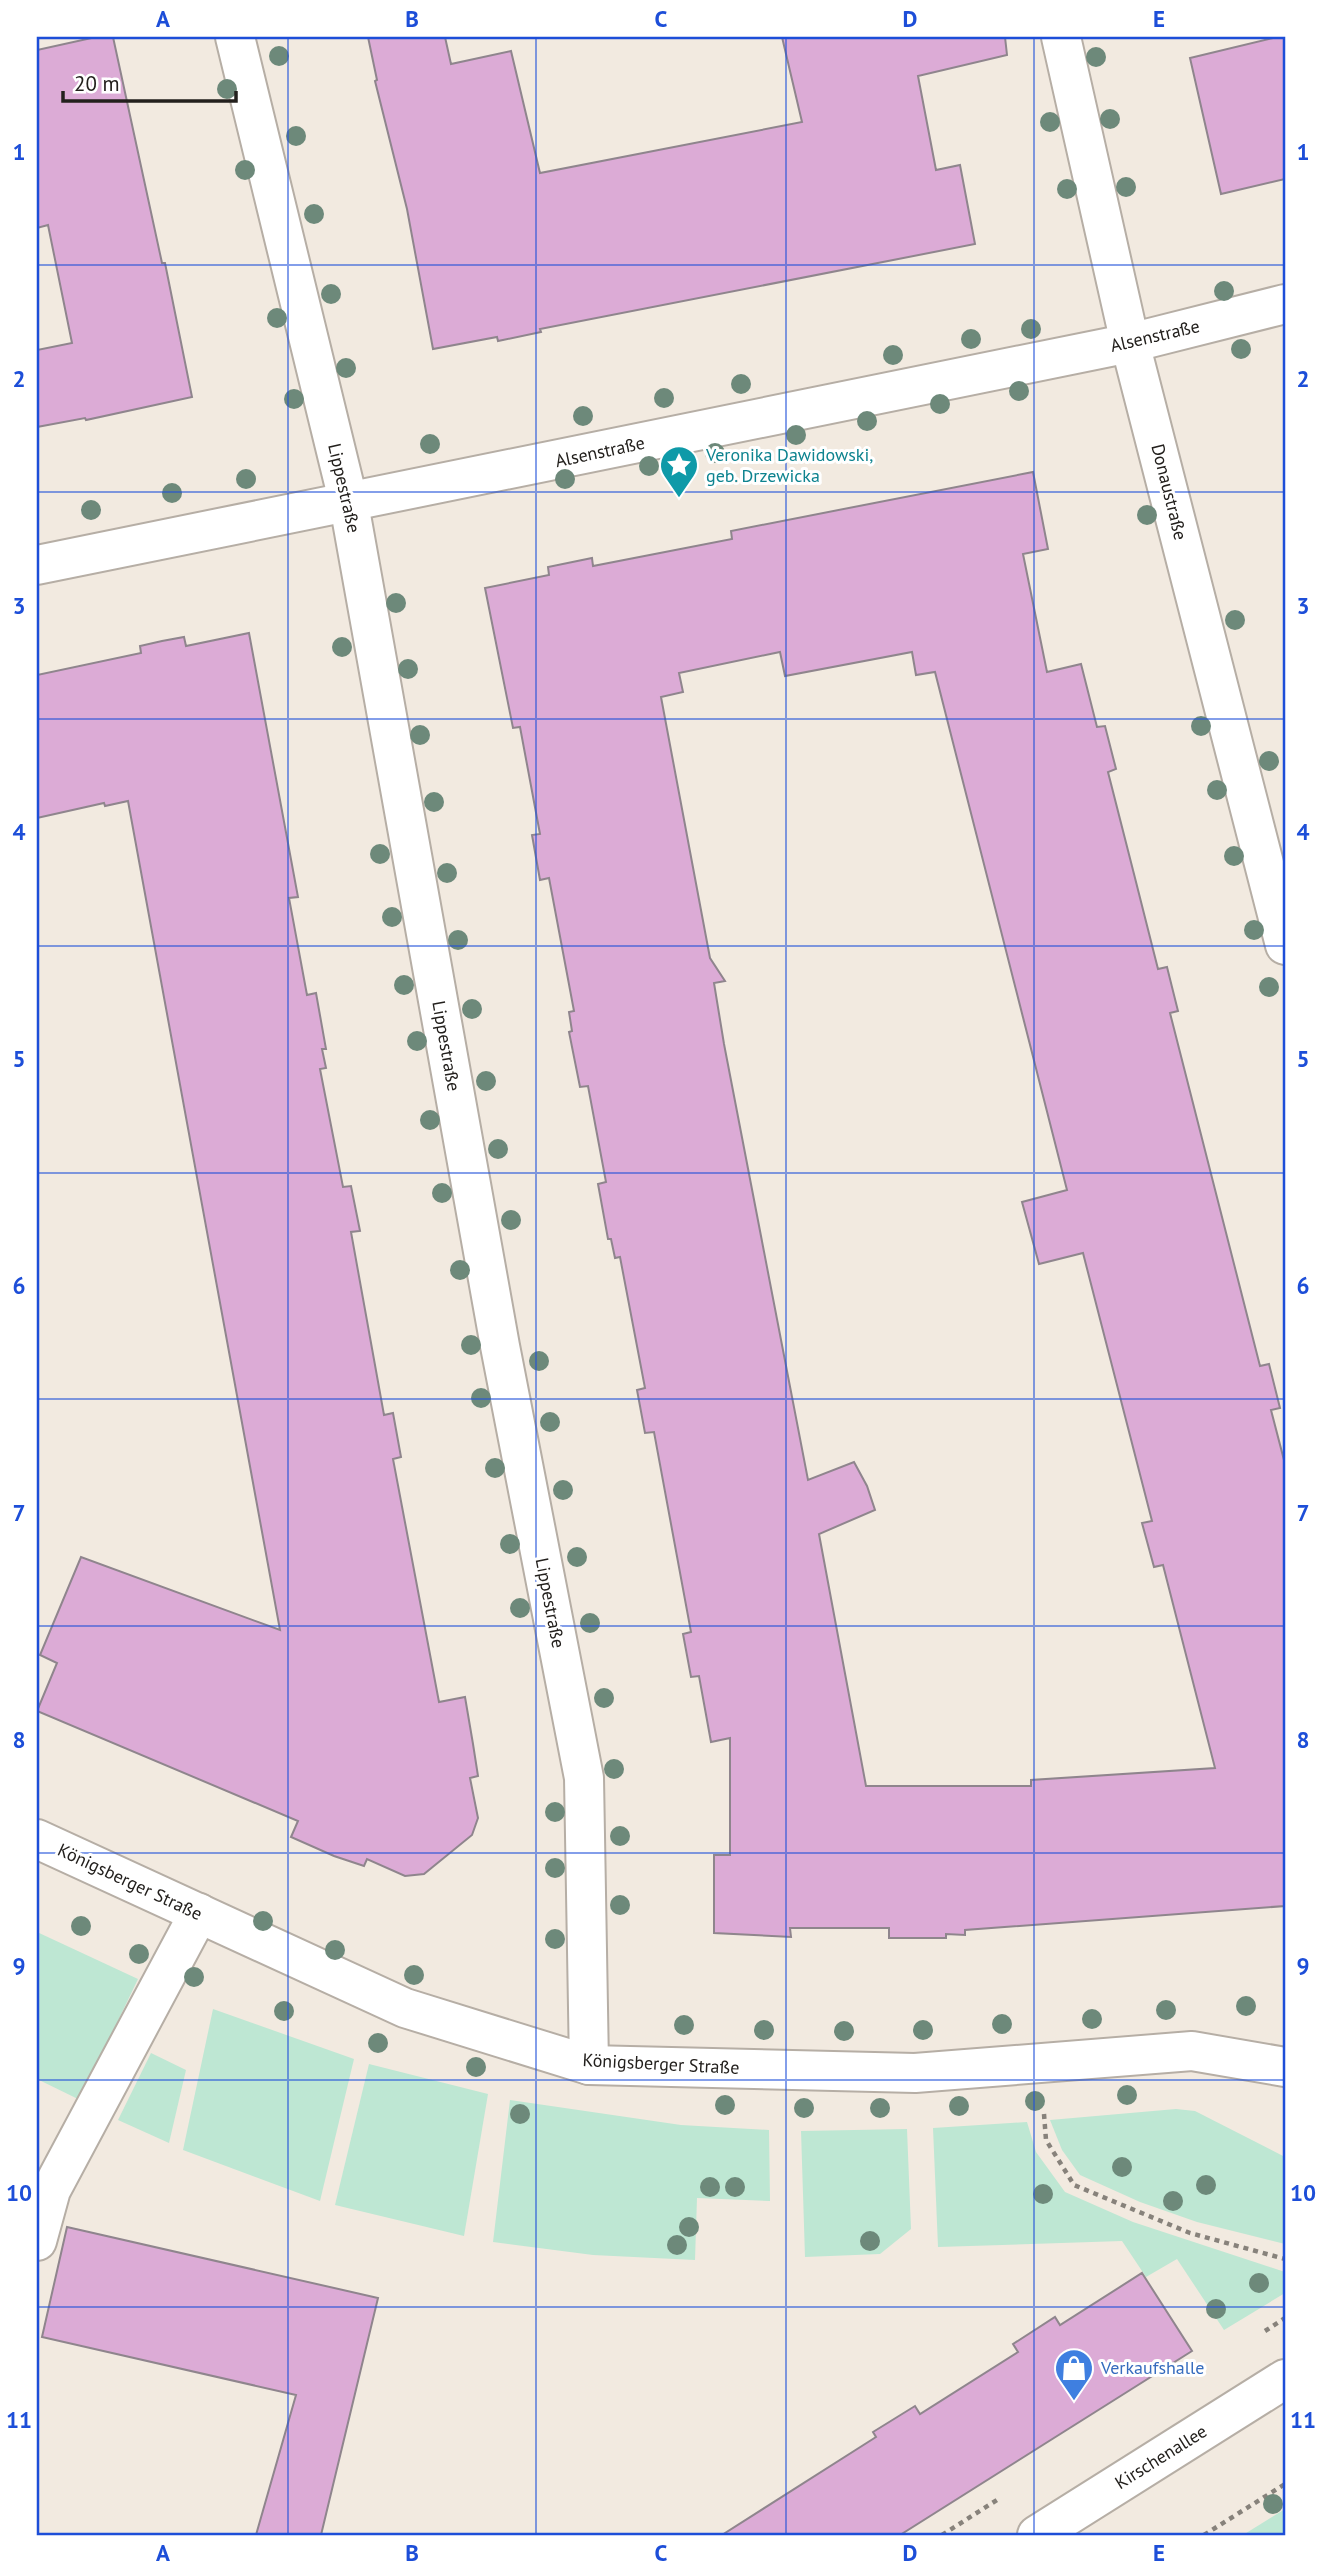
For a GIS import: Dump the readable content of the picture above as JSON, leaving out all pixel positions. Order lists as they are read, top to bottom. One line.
{"streets":{"street":["Alsenstraße","Lippestraße","Donaustraße","Königsberger Straße","Kirschenallee"]},"crossings":[["Alsenstraße","Lippestraße"],["Alsenstraße","Donaustraße"],["Lippestraße","Königsberger Straße"]],"places":{"place":["Veronika Dawidowski, geb. Drzewicka"],"shop":["Verkaufshalle"]},"scale_bar":"20 m","grid":{"columns":["A","B","C","D","E"],"rows":["1","2","3","4","5","6","7","8","9","10","11"]}}
